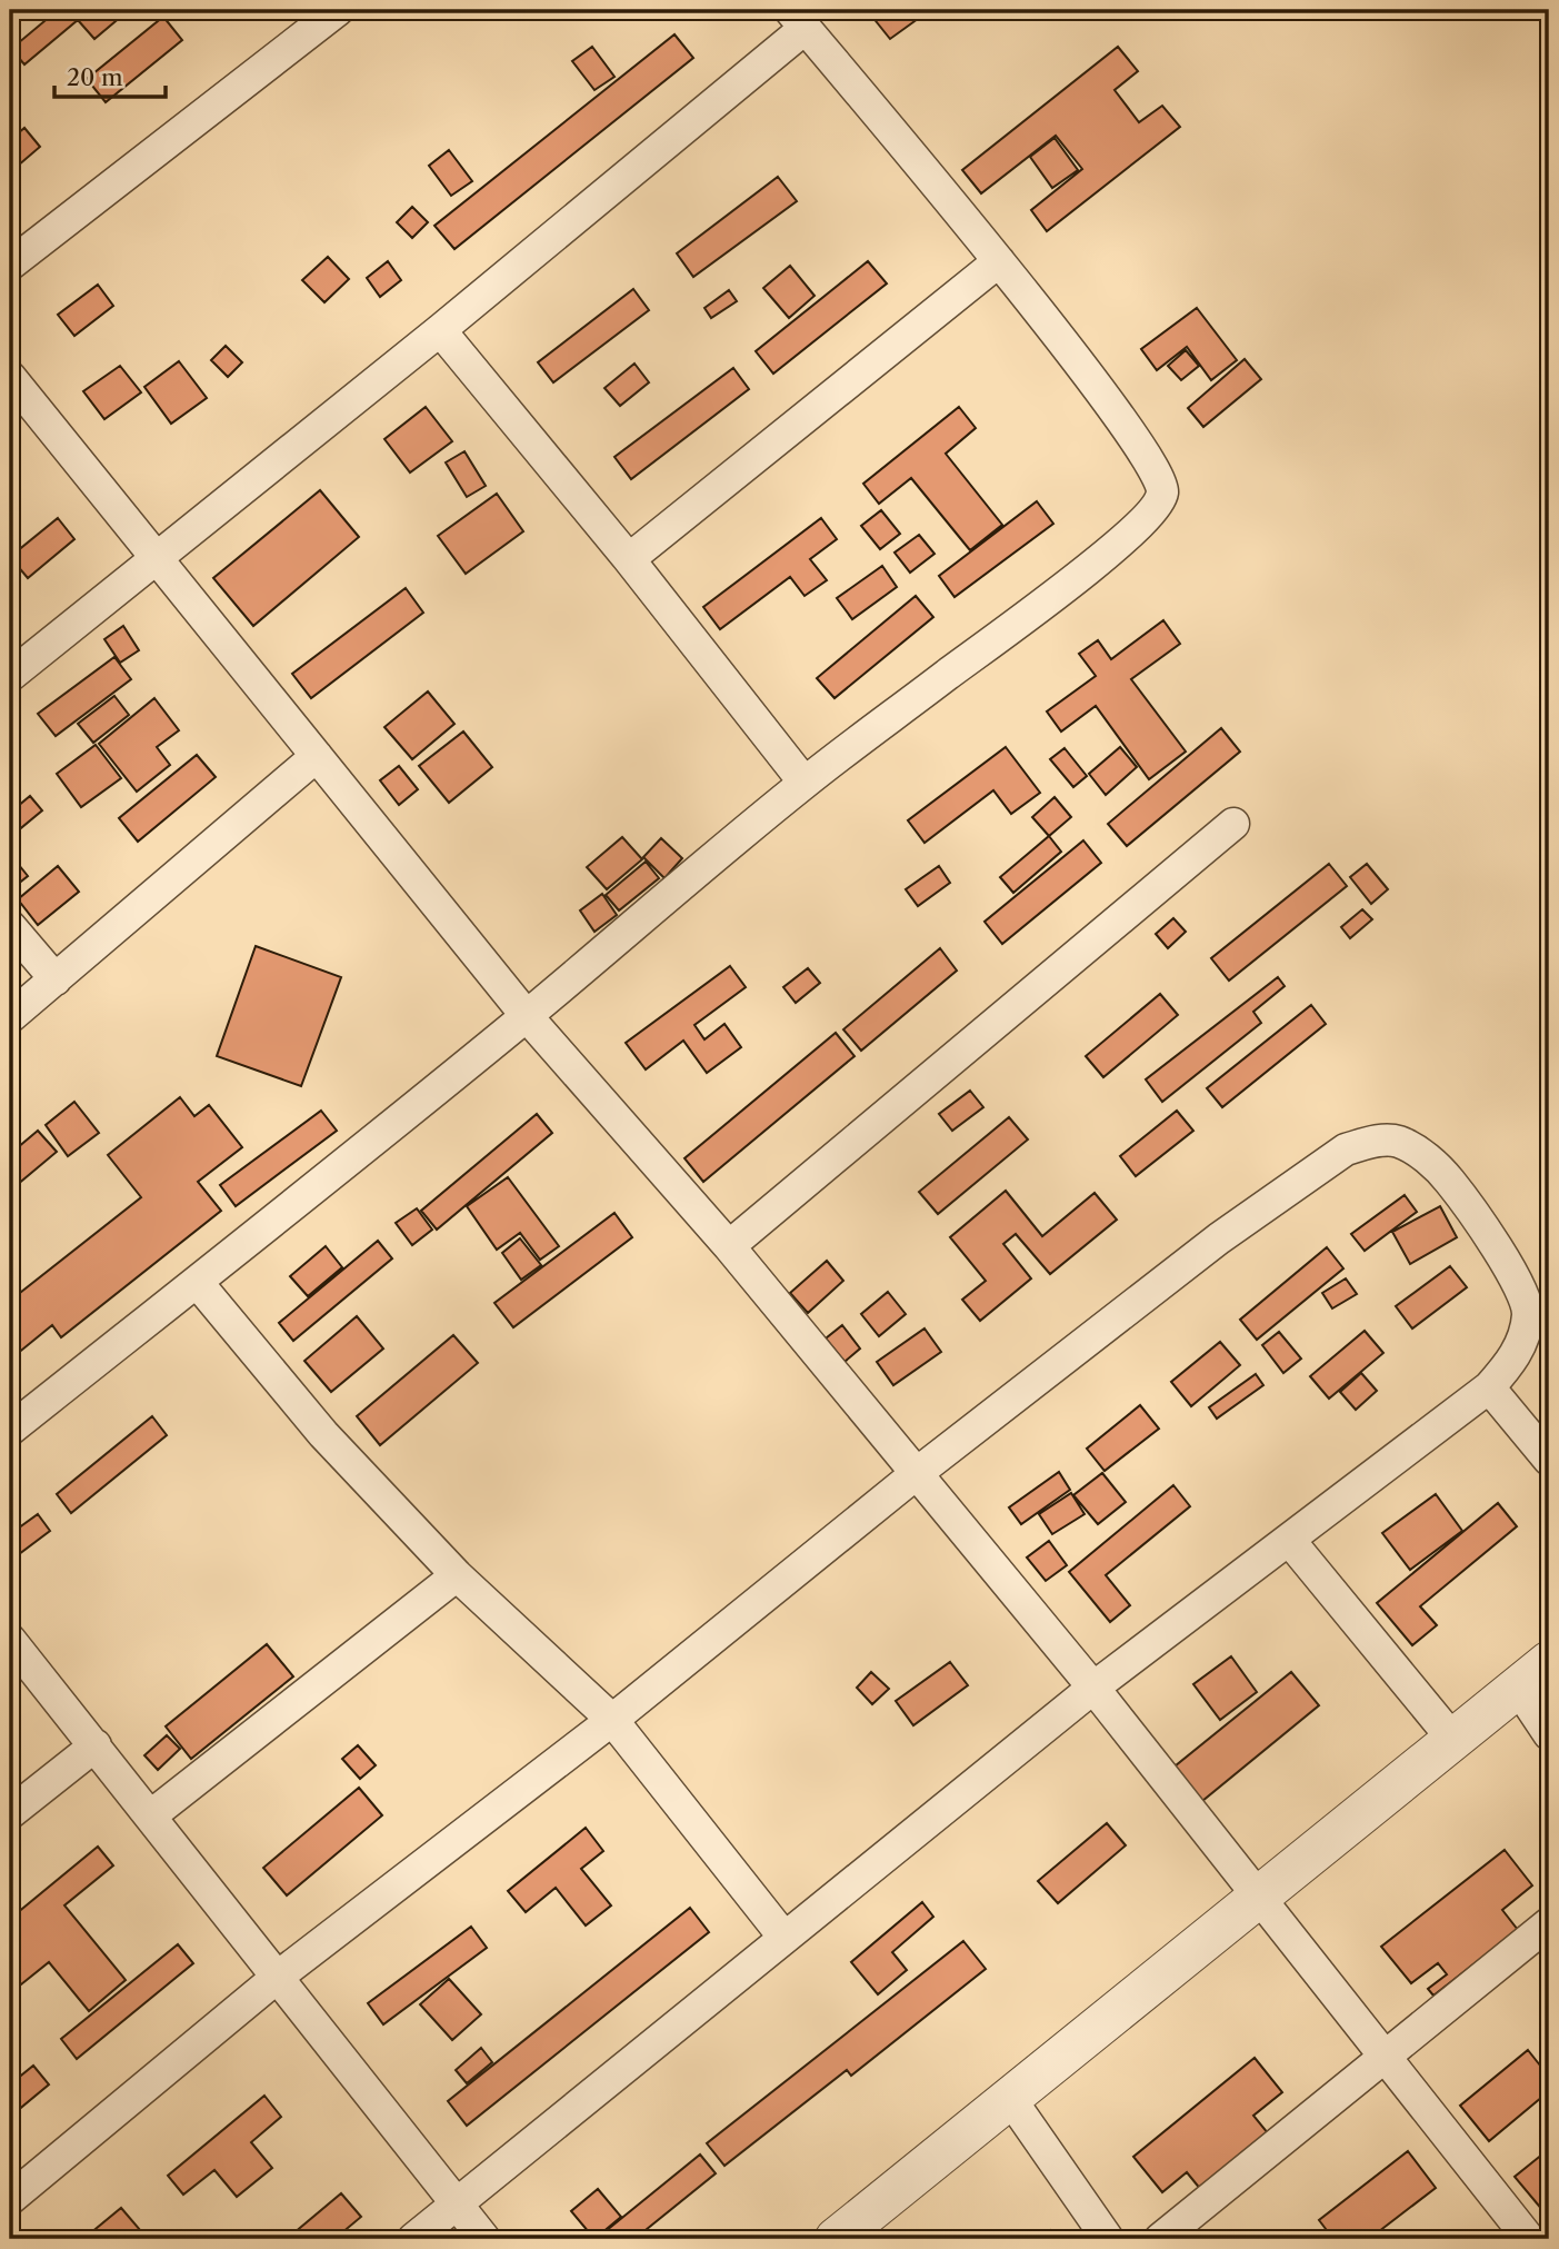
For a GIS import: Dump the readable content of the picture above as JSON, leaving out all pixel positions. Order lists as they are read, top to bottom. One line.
{"scale_bar":"20 m"}
